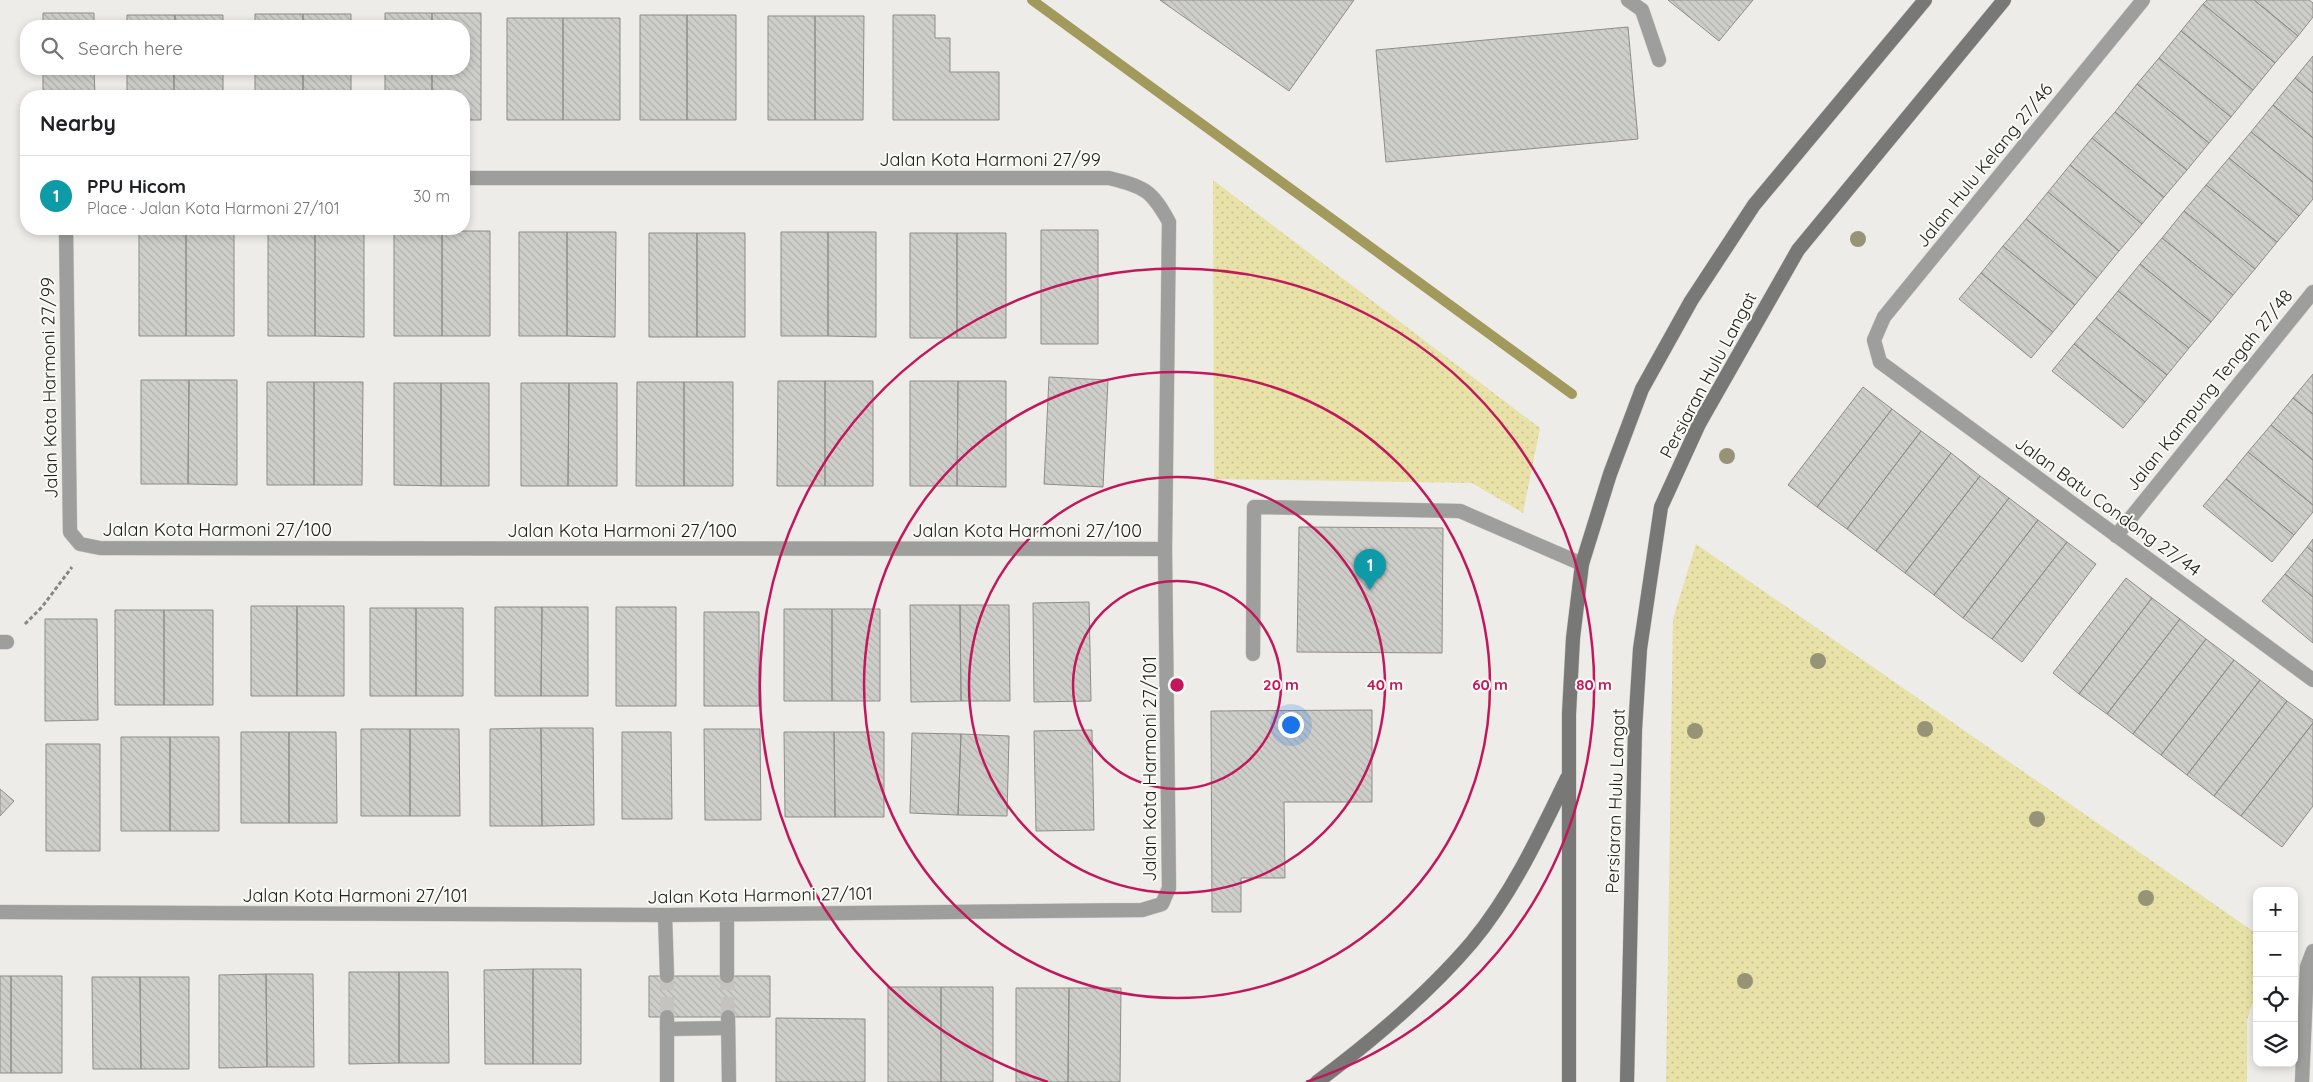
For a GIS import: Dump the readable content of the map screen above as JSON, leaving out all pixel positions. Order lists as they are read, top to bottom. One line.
{"streets":{"main road":["Persiaran Hulu Langat"],"street":["Jalan Kota Harmoni 27/99","Jalan Hulu Kelang 27/46","Jalan Kampung Tengah 27/48","Jalan Batu Condong 27/44","Jalan Kota Harmoni 27/100","Jalan Kota Harmoni 27/101"]},"crossings":[["Jalan Kota Harmoni 27/99","Jalan Kota Harmoni 27/100"],["Jalan Kota Harmoni 27/99","Jalan Kota Harmoni 27/101"],["Jalan Hulu Kelang 27/46","Jalan Batu Condong 27/44"],["Jalan Kampung Tengah 27/48","Jalan Batu Condong 27/44"],["Jalan Kota Harmoni 27/100","Jalan Kota Harmoni 27/101"]],"page":{"search":"Search here","heading":"Nearby","list":[{"mark":"1","name":"PPU Hicom","note":"Place · Jalan Kota Harmoni 27/101","value":"30 m"}],"pins":"1","map_buttons":["+","−"]},"rings":["20 m","40 m","60 m","80 m"]}
